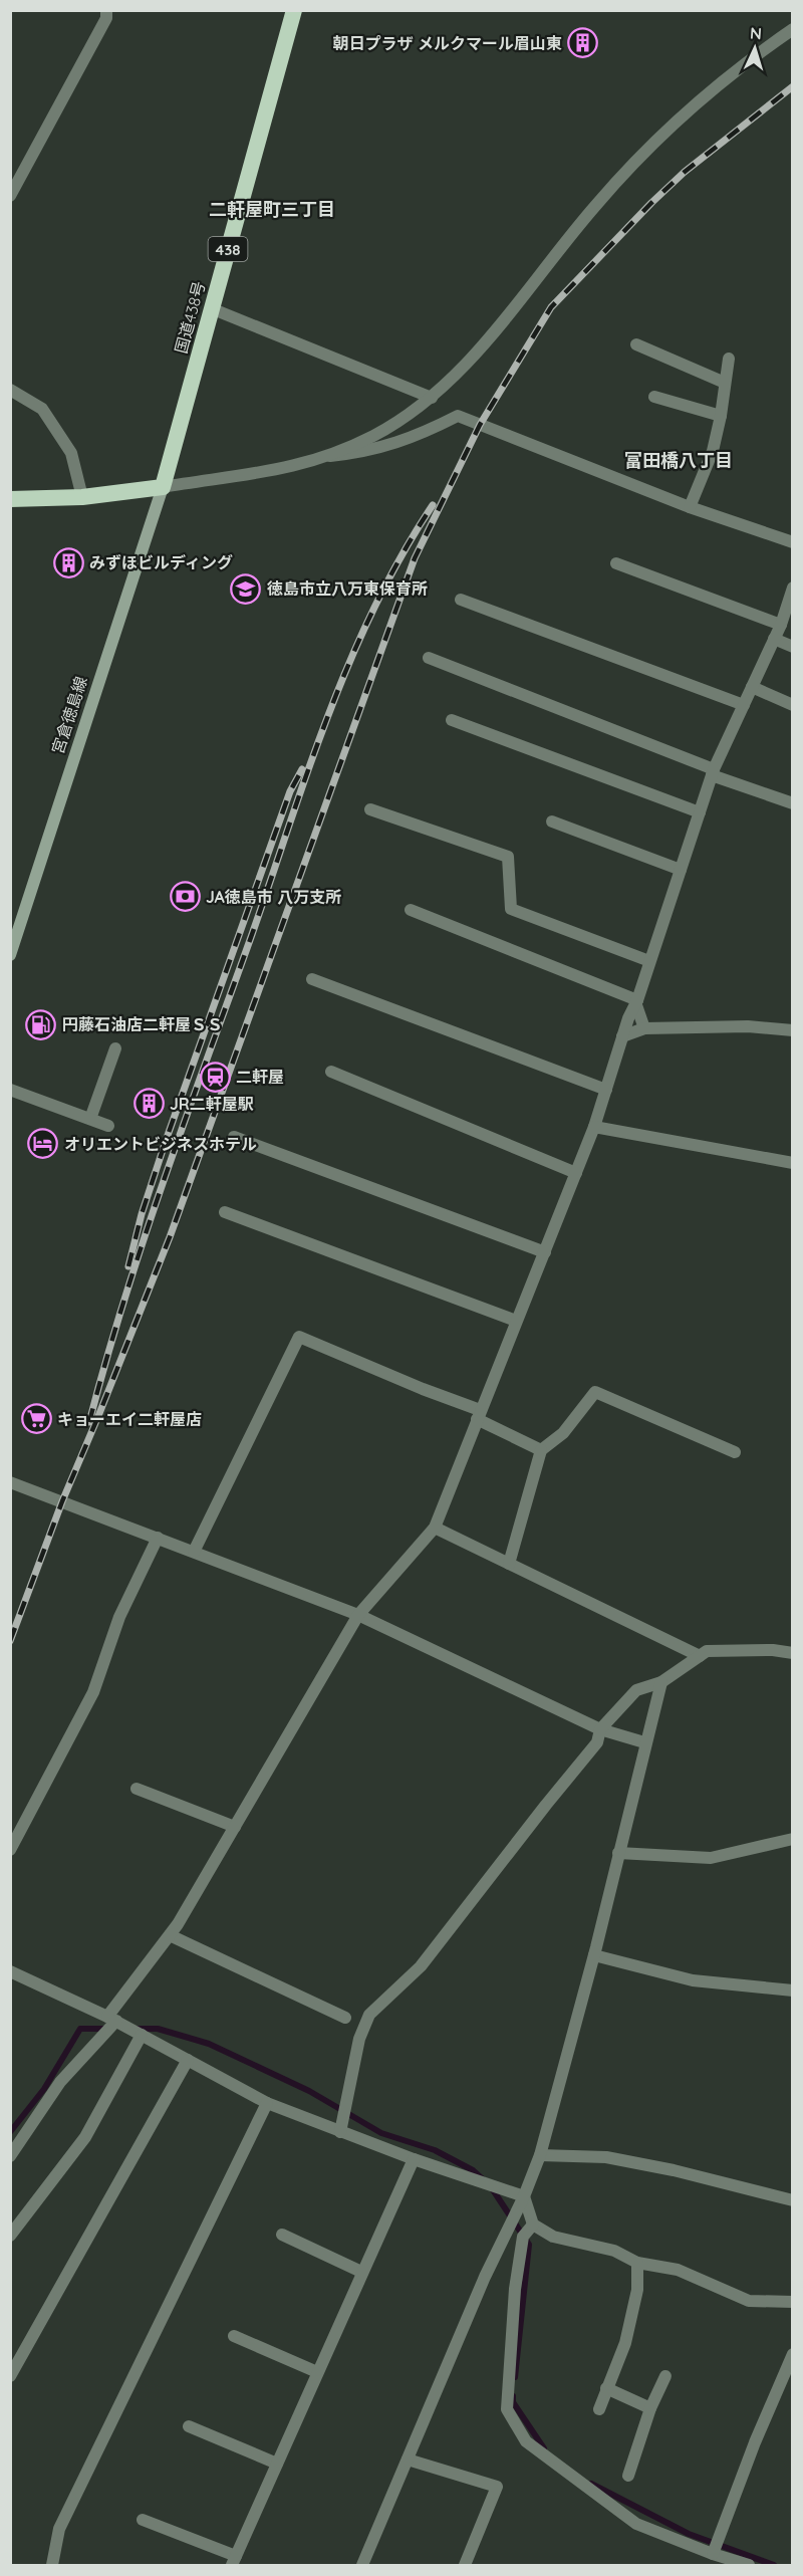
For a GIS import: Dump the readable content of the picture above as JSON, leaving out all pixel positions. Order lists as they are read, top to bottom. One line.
{"streets":{"highway":["438","国道438号"],"main road":["宮倉徳島線"]},"crossings":[["国道438号","宮倉徳島線"]],"districts":["二軒屋町三丁目","富田橋八丁目"],"places":{"building":["朝日プラザ メルクマール眉山東","みずほビルディング","JR二軒屋駅"],"school or university":["徳島市立八万東保育所"],"bank":["JA徳島市 八万支所"],"fuel station":["円藤石油店二軒屋ＳＳ"],"station":["二軒屋"],"hotel":["オリエントビジネスホテル"],"supermarket":["キョーエイ二軒屋店"]},"north":"top"}
